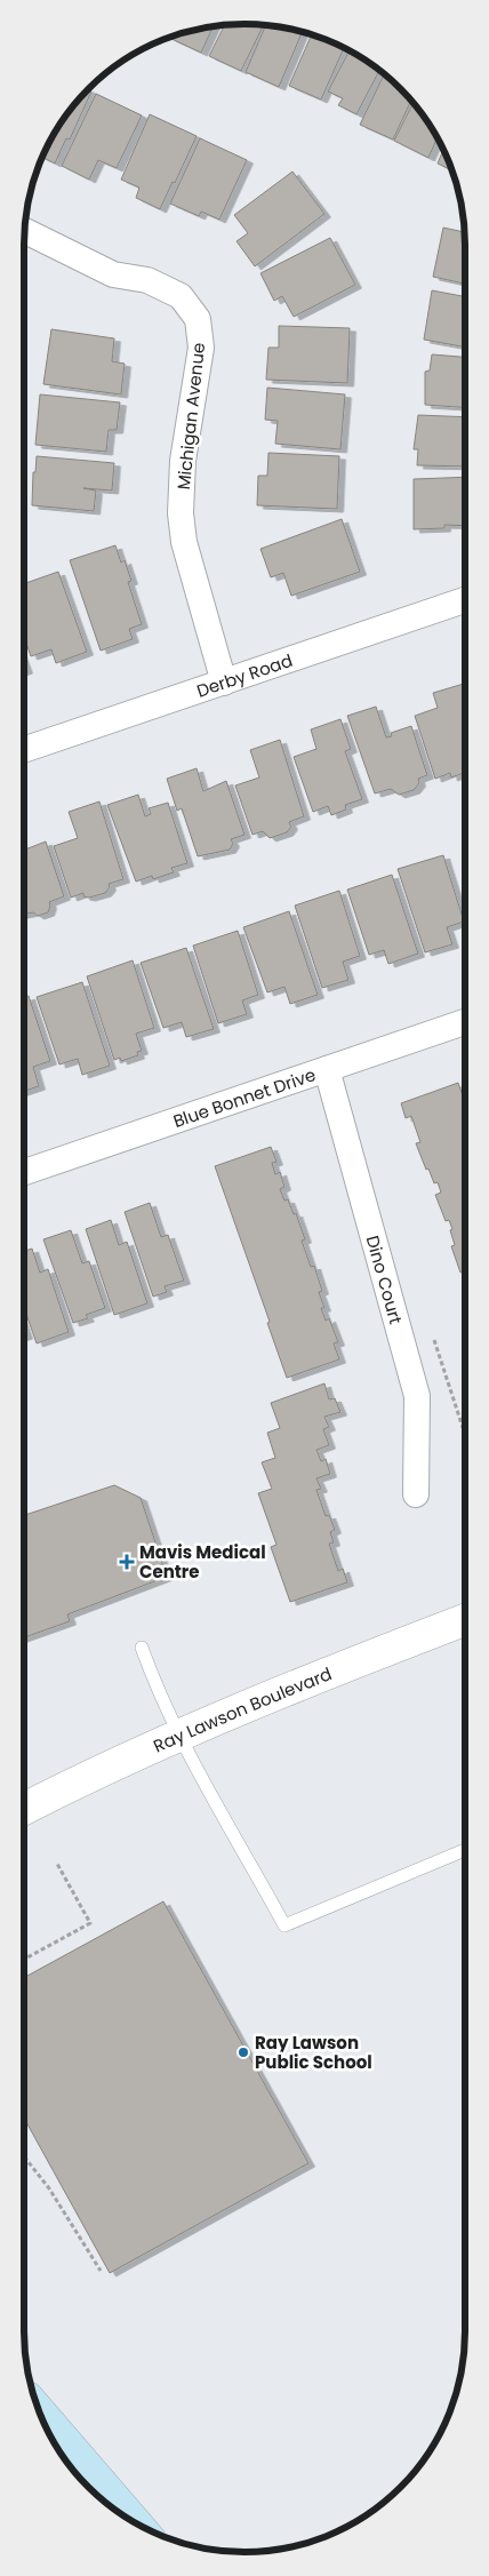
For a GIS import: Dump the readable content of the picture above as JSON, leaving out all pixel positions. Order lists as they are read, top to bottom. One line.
{"streets":{"street":["Michigan Avenue","Derby Road","Blue Bonnet Drive","Dino Court","Ray Lawson Boulevard"]},"crossings":[["Michigan Avenue","Derby Road"],["Blue Bonnet Drive","Dino Court"]],"places":{"health":["Mavis Medical Centre"],"other":["Ray Lawson Public School"]}}
